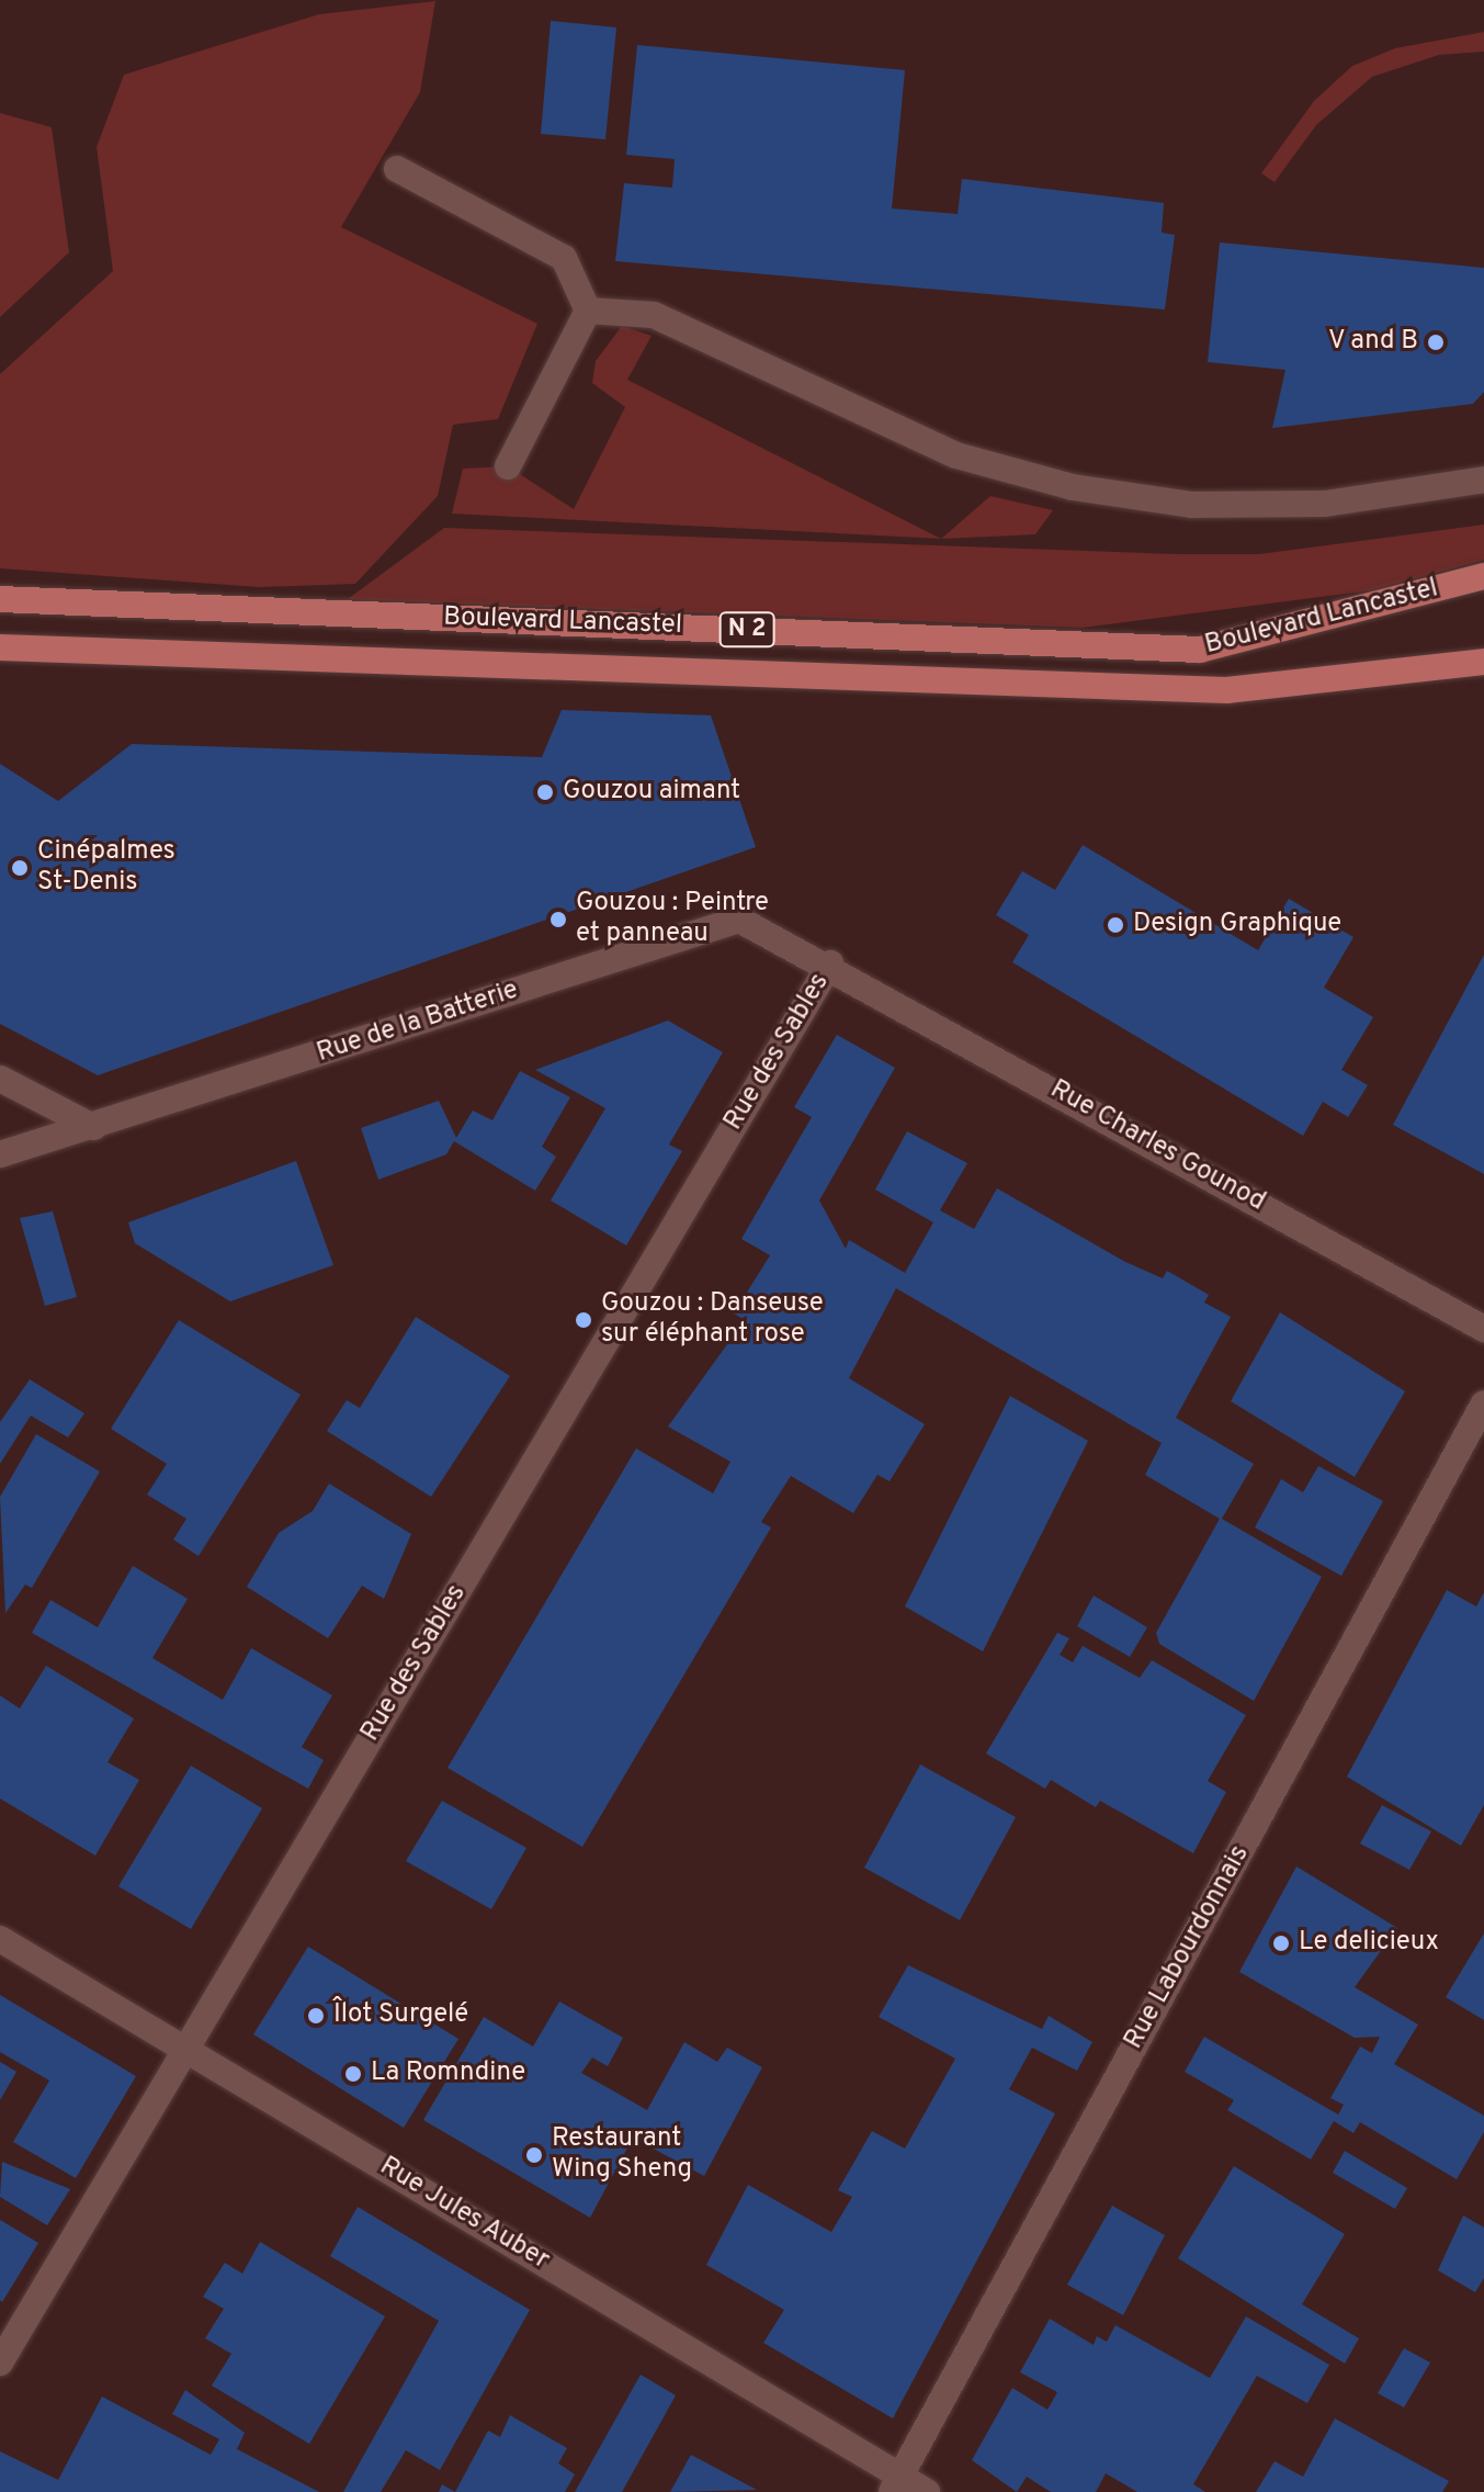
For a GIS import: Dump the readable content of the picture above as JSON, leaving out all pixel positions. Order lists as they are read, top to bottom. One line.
{"streets":{"main road":["Boulevard Lancastel","N 2"],"street":["Rue de la Batterie","Rue des Sables","Rue Charles Gounod","Rue Labourdonnais","Rue Jules Auber"]},"crossings":[["Rue de la Batterie","Rue des Sables"],["Rue de la Batterie","Rue Charles Gounod"],["Rue des Sables","Rue Charles Gounod"],["Rue des Sables","Rue Jules Auber"],["Rue Labourdonnais","Rue Jules Auber"]],"places":["V and B","Gouzou aimant","Cinépalmes St-Denis","Gouzou : Peintre et panneau","Design Graphique","Gouzou : Danseuse sur éléphant rose","Le delicieux","Îlot Surgelé","La Romndine","Restaurant Wing Sheng"]}
